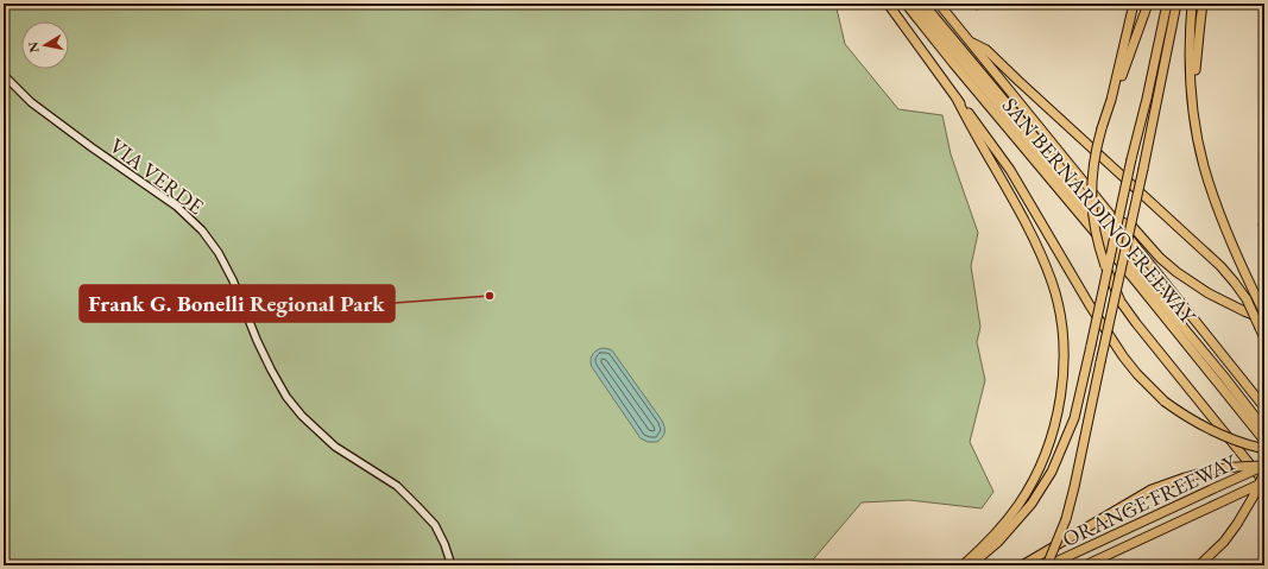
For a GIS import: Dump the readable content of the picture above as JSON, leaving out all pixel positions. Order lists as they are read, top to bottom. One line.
{"streets":{"highway":["SAN BERNARDINO FREEWAY","ORANGE FREEWAY"],"main road":["VIA VERDE"]},"places":["Frank G. Bonelli Regional Park"],"north":"left"}
